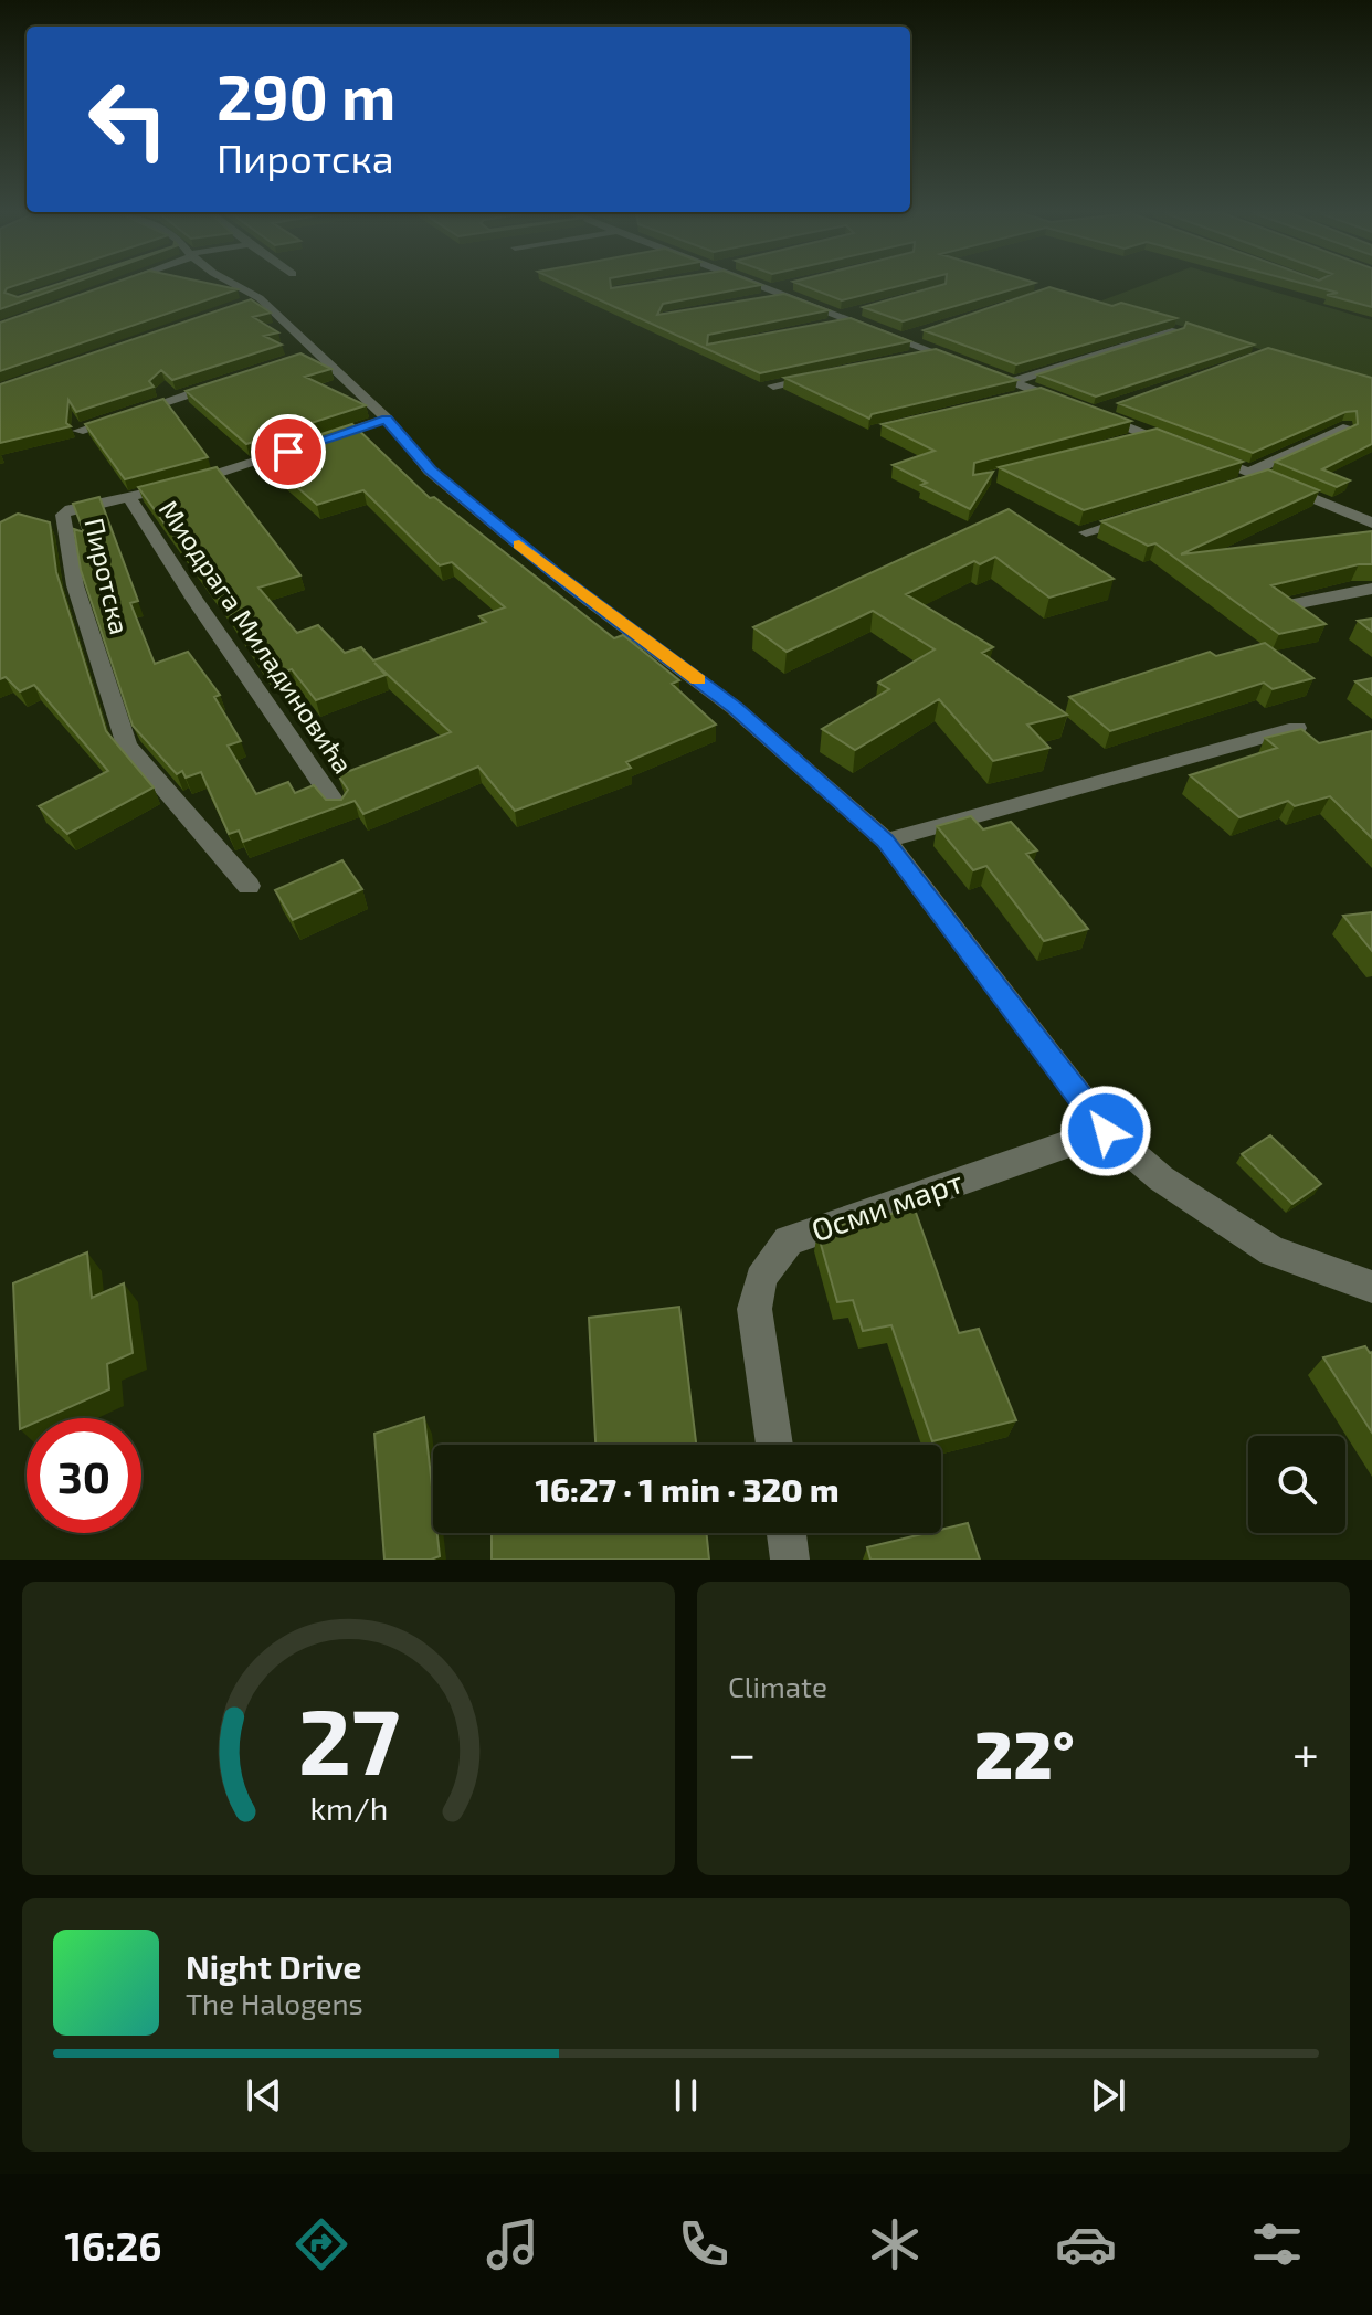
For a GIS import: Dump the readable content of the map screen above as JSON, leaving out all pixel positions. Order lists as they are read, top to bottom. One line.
{"streets":{"street":["Пиротска","Миодрага Миладиновића","Осми март"]},"crossings":[["Пиротска","Миодрага Миладиновића"]],"page":{"turn":["290 m","Пиротска"],"limit":"30","trip":"16:27 · 1 min · 320 m","tile":"Climate","heat":["−","22°","+"],"song":["Night Drive","The Halogens"],"tabs":"16:26","gauge":["27","km/h"]}}
